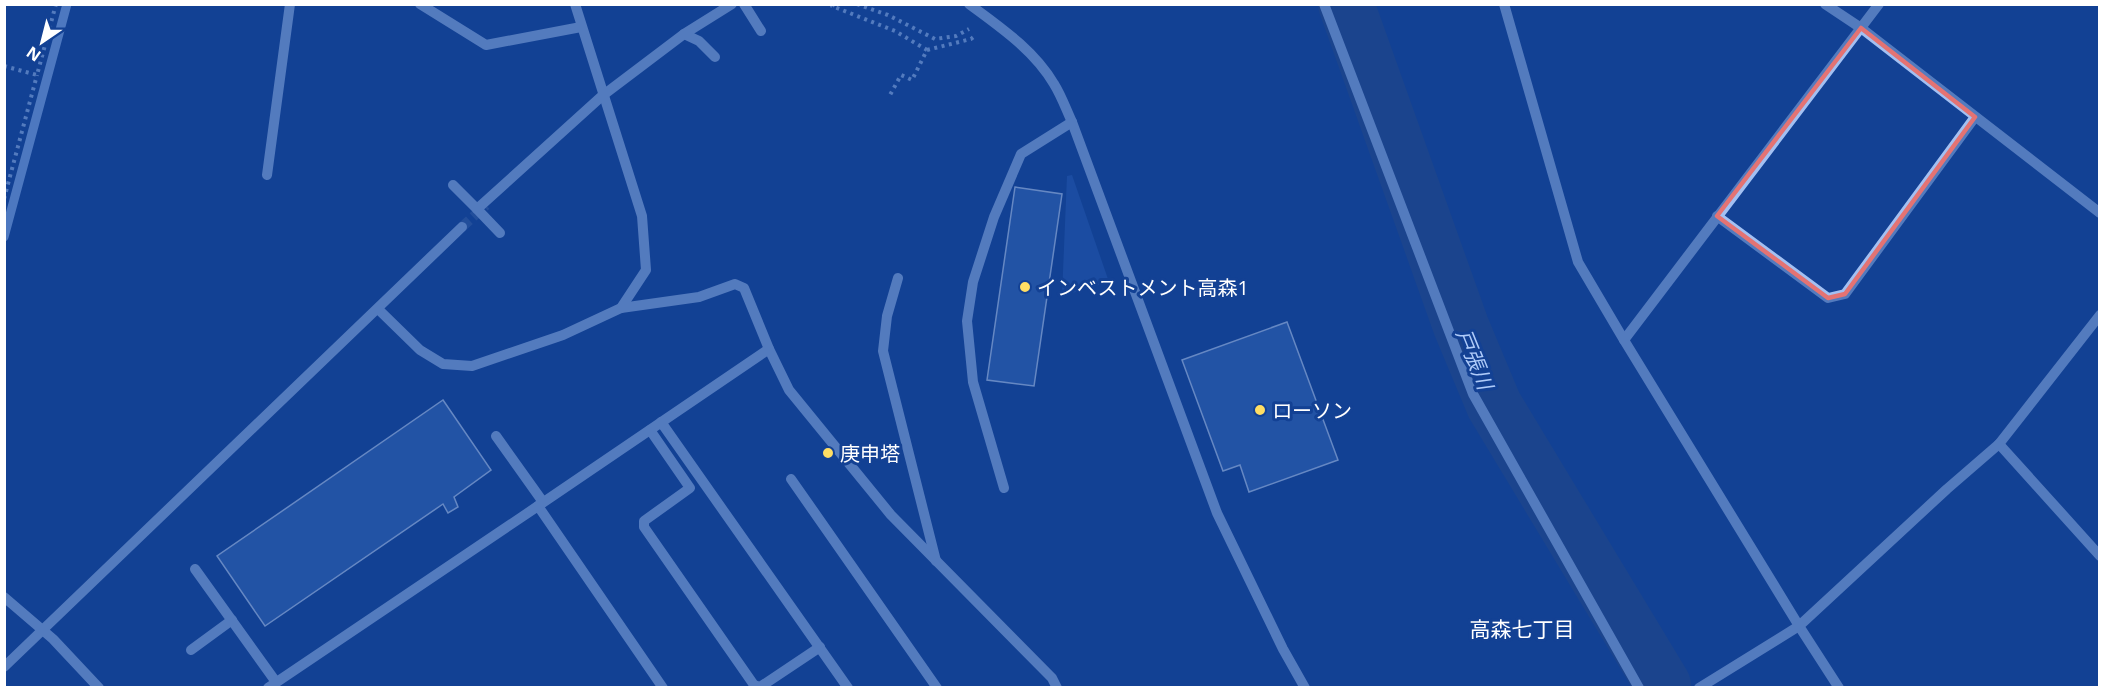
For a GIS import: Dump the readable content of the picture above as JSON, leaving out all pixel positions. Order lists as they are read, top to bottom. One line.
{"districts":["高森七丁目"],"water":["戸張川"],"places":["インベストメント高森1","ローソン","庚申塔"],"north":"bottom left"}
